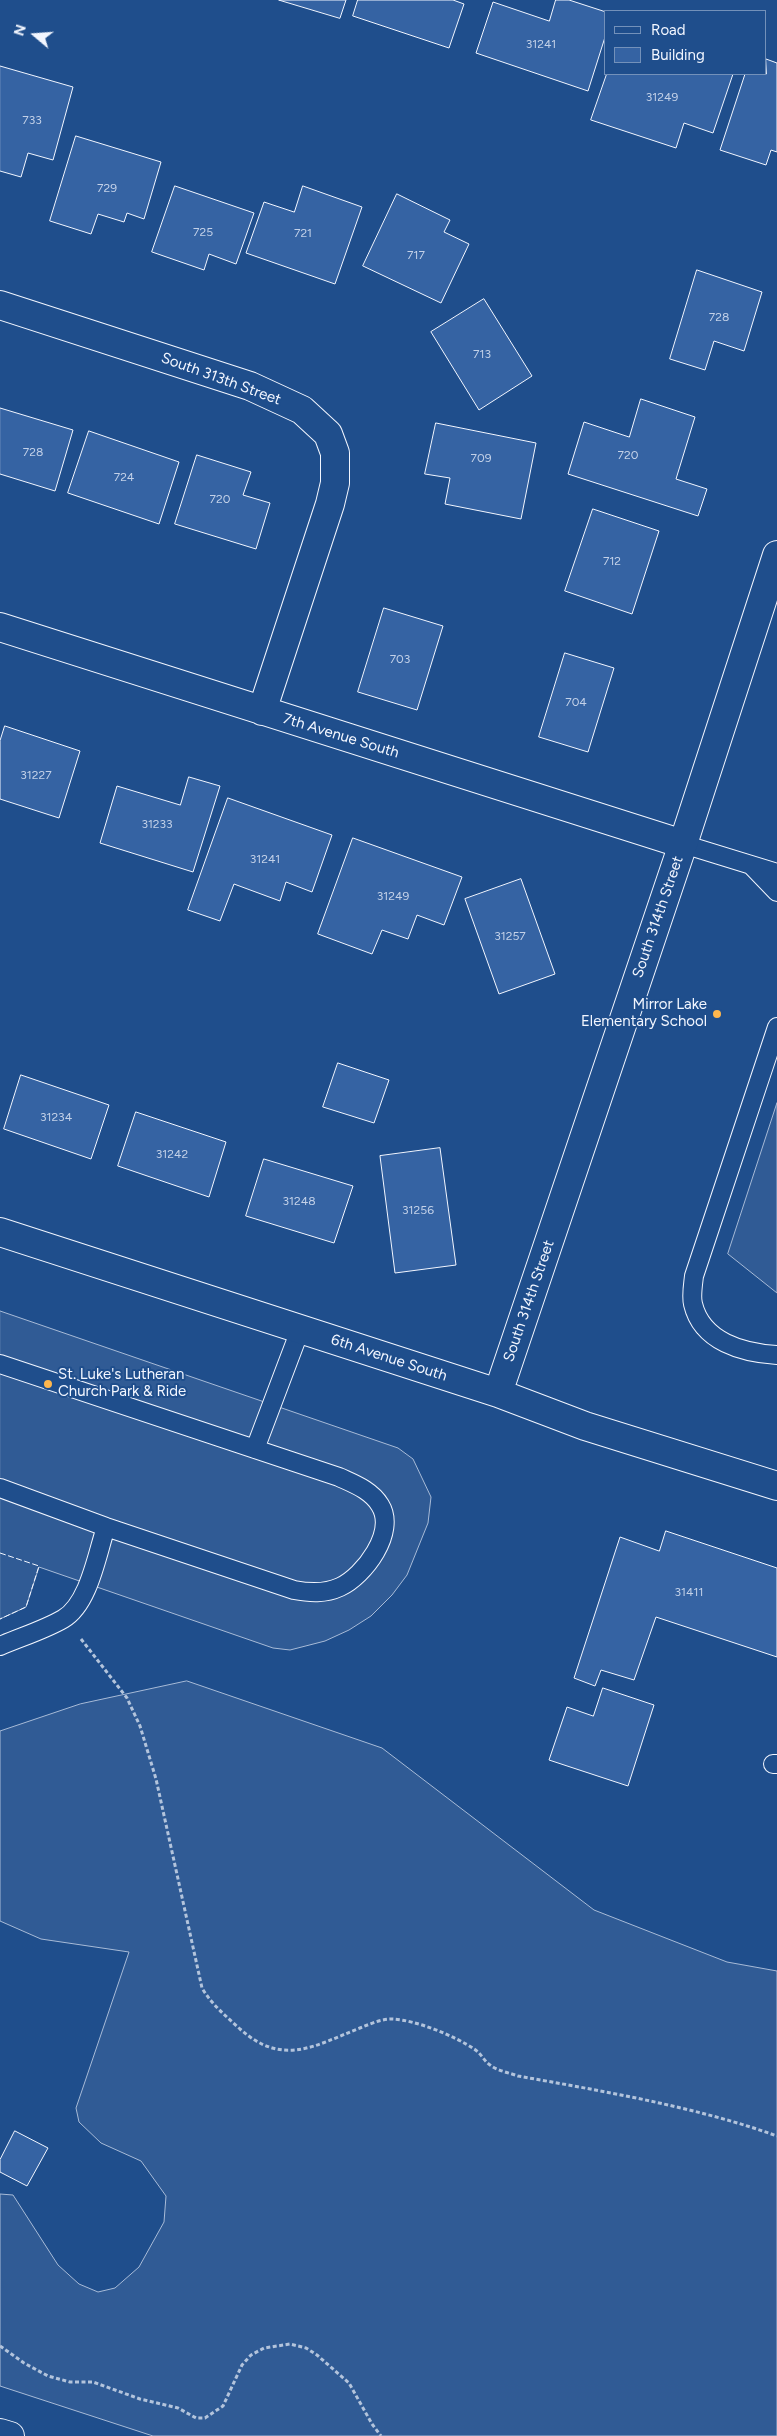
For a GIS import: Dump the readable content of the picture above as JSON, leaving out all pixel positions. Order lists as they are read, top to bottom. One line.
{"streets":{"street":["South 313th Street","7th Avenue South","South 314th Street","6th Avenue South"]},"crossings":[["South 313th Street","7th Avenue South"],["7th Avenue South","South 314th Street"],["South 314th Street","6th Avenue South"]],"places":["Mirror Lake Elementary School","St. Luke's Lutheran Church Park & Ride"],"house_numbers":["31241","31249","733","729","725","721","717","728","713","728","720","709","724","720","712","703","704","31227","31233","31241","31249","31257","31234","31242","31248","31256","31411"],"legend":["Road","Building"],"north":"left"}
